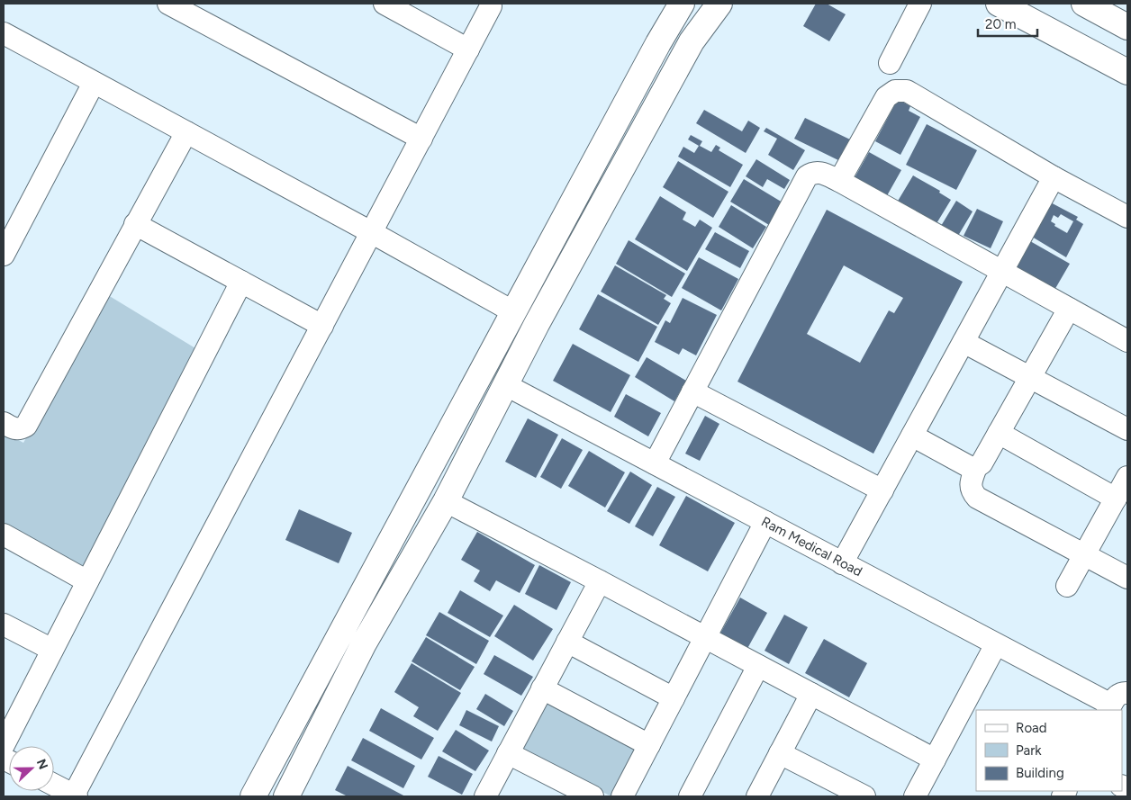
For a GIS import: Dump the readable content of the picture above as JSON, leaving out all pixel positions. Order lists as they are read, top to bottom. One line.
{"streets":{"street":["Ram Medical Road"]},"legend":["Road","Park","Building"],"scale_bar":"20 m","north":"right"}
